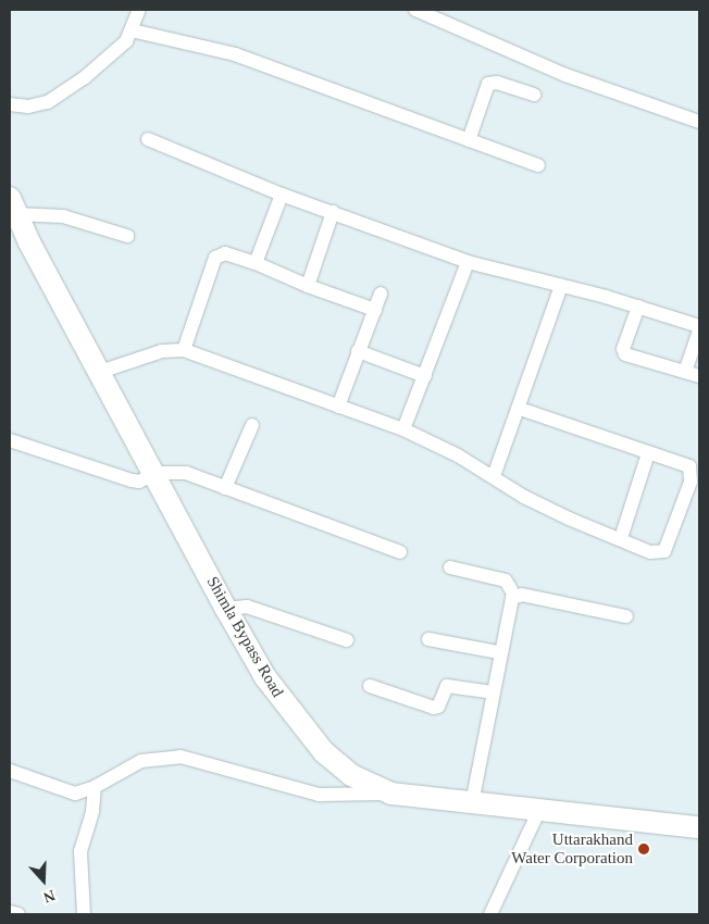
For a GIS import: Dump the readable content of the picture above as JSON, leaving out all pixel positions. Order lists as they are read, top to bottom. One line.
{"streets":{"highway":["Shimla Bypass Road"]},"places":["Uttarakhand Water Corporation"],"north":"bottom"}
